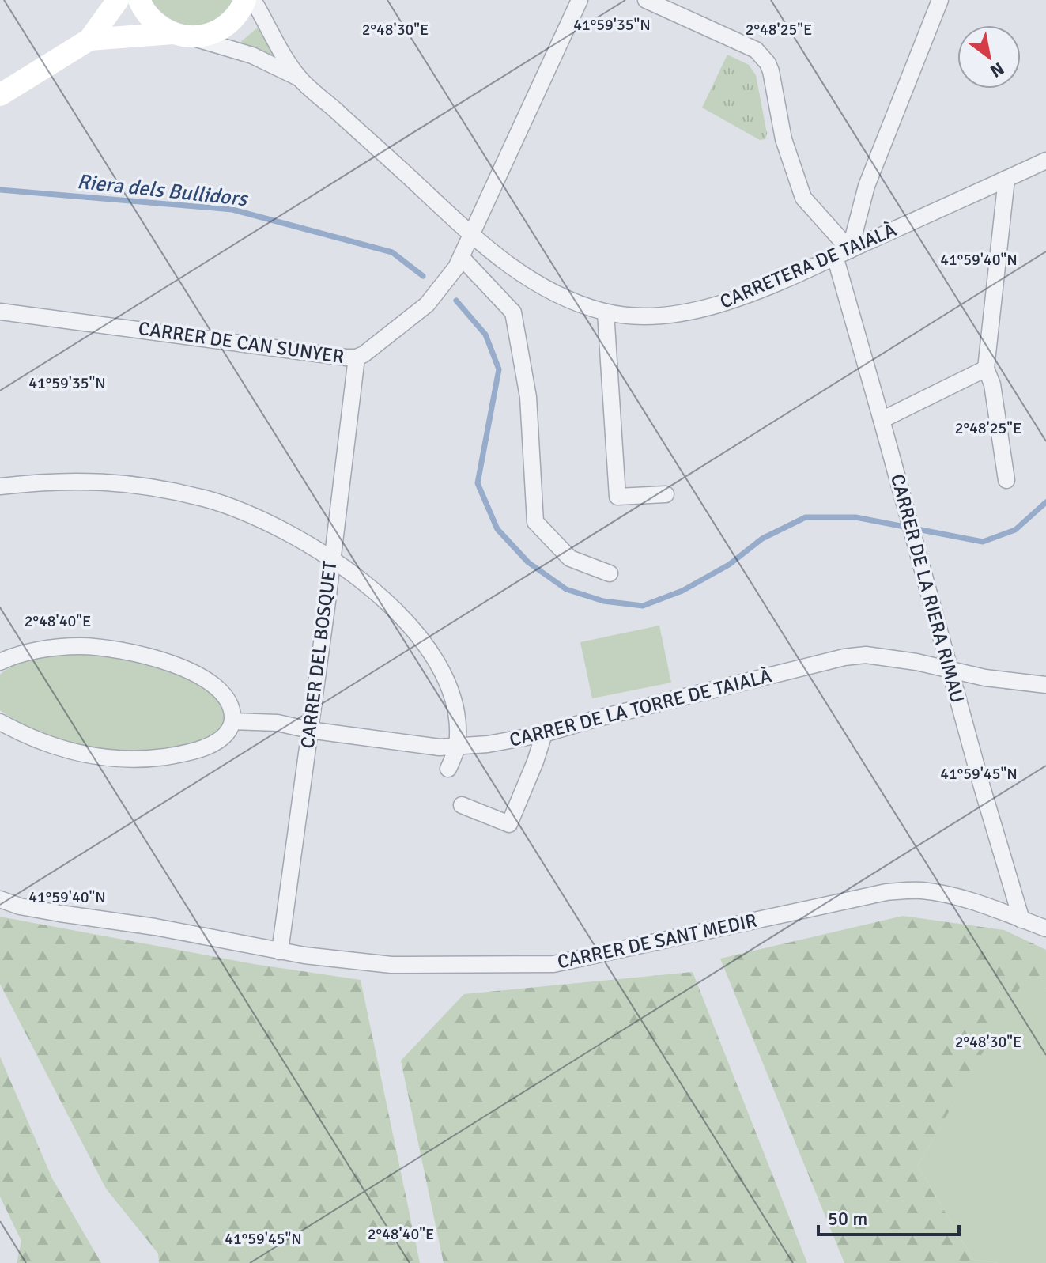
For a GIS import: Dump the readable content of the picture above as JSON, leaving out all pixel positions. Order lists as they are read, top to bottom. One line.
{"streets":{"street":["CARRETERA DE TAIALÀ","CARRER DE CAN SUNYER","CARRER DE LA RIERA RIMAU","CARRER DEL BOSQUET","CARRER DE LA TORRE DE TAIALÀ","CARRER DE SANT MEDIR"]},"crossings":[["CARRETERA DE TAIALÀ","CARRER DE CAN SUNYER"],["CARRETERA DE TAIALÀ","CARRER DE LA RIERA RIMAU"],["CARRER DE CAN SUNYER","CARRER DEL BOSQUET"],["CARRER DE LA RIERA RIMAU","CARRER DE LA TORRE DE TAIALÀ"],["CARRER DE LA RIERA RIMAU","CARRER DE SANT MEDIR"],["CARRER DEL BOSQUET","CARRER DE LA TORRE DE TAIALÀ"],["CARRER DEL BOSQUET","CARRER DE SANT MEDIR"]],"water":["Riera dels Bullidors"],"scale_bar":"50 m","north":"bottom right","coordinates":["41°59'35\"N","2°48'30\"E","2°48'25\"E","41°59'40\"N","2°48'40\"E","41°59'45\"N"]}
